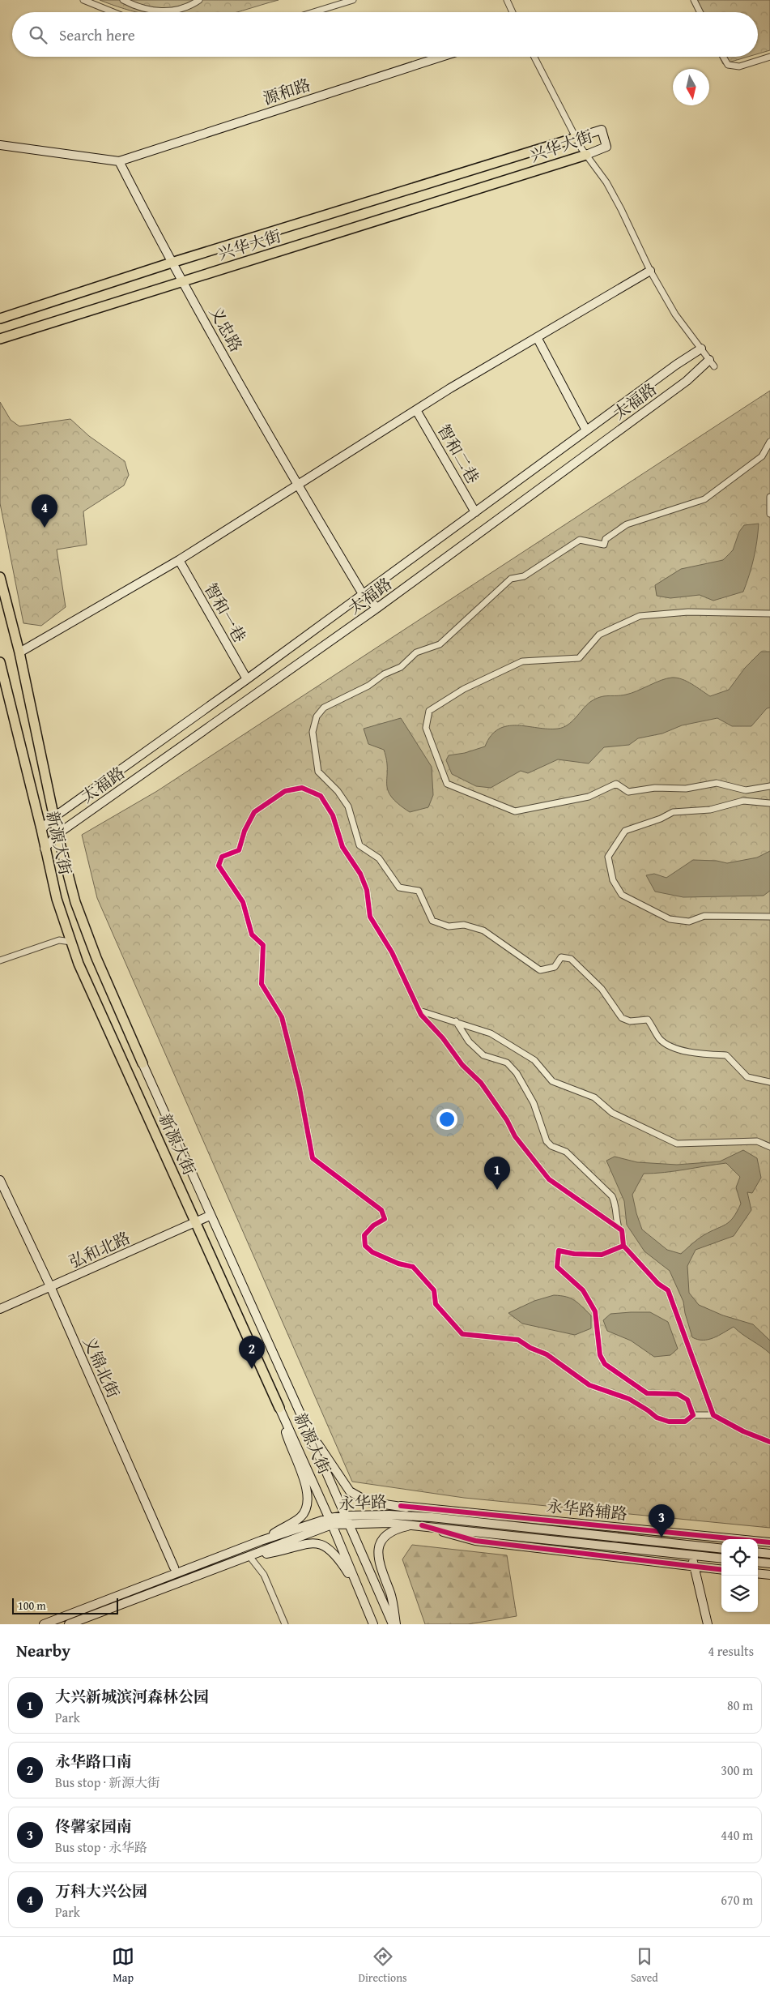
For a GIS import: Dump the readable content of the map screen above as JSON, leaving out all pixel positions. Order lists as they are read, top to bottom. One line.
{"streets":{"main road":["源和路","兴华大街","义忠路","太福路","智和二巷","智和一巷","新源大街","弘和北路","义锦北街","永华路","永华路辅路"]},"crossings":[["源和路","义忠路"],["兴华大街","义忠路"],["义忠路","太福路"],["太福路","智和二巷"],["太福路","智和一巷"],["太福路","新源大街"],["新源大街","弘和北路"],["新源大街","永华路"],["弘和北路","义锦北街"]],"scale_bar":"100 m","north":"bottom","page":{"search":"Search here","pins":["4","1","2","3"],"scale":"100 m","heading":["Nearby","4 results"],"list":[{"mark":"1","name":"大兴新城滨河森林公园","note":"Park","value":"80 m"},{"mark":"2","name":"永华路口南","note":"Bus stop · 新源大街","value":"300 m"},{"mark":"3","name":"佟馨家园南","note":"Bus stop · 永华路","value":"440 m"},{"mark":"4","name":"万科大兴公园","note":"Park","value":"670 m"}],"nav":["Map","Directions","Saved"]}}
